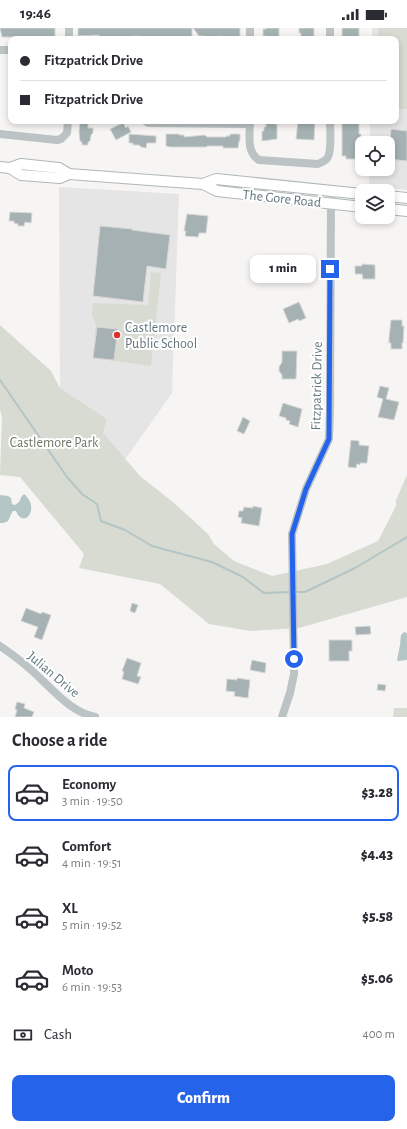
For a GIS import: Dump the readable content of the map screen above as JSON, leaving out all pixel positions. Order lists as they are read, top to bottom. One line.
{"streets":{"main road":["The Gore Road"],"street":["Fitzpatrick Drive","Julian Drive"]},"crossings":[["The Gore Road","Fitzpatrick Drive"]],"parks":["Castlemore Park"],"places":["Castlemore Public School"],"page":{"status":"19:46","banner":["Fitzpatrick Drive","Fitzpatrick Drive"],"bubble":"1 min","heading":"Choose a ride","list":[{"name":"Economy","note":"3 min · 19:50","value":"$3.28"},{"name":"Comfort","note":"4 min · 19:51","value":"$4.43"},{"name":"XL","note":"5 min · 19:52","value":"$5.58"},{"name":"Moto","note":"6 min · 19:53","value":"$5.06"}],"pay":["Cash","400 m"],"buttons":"Confirm"}}
